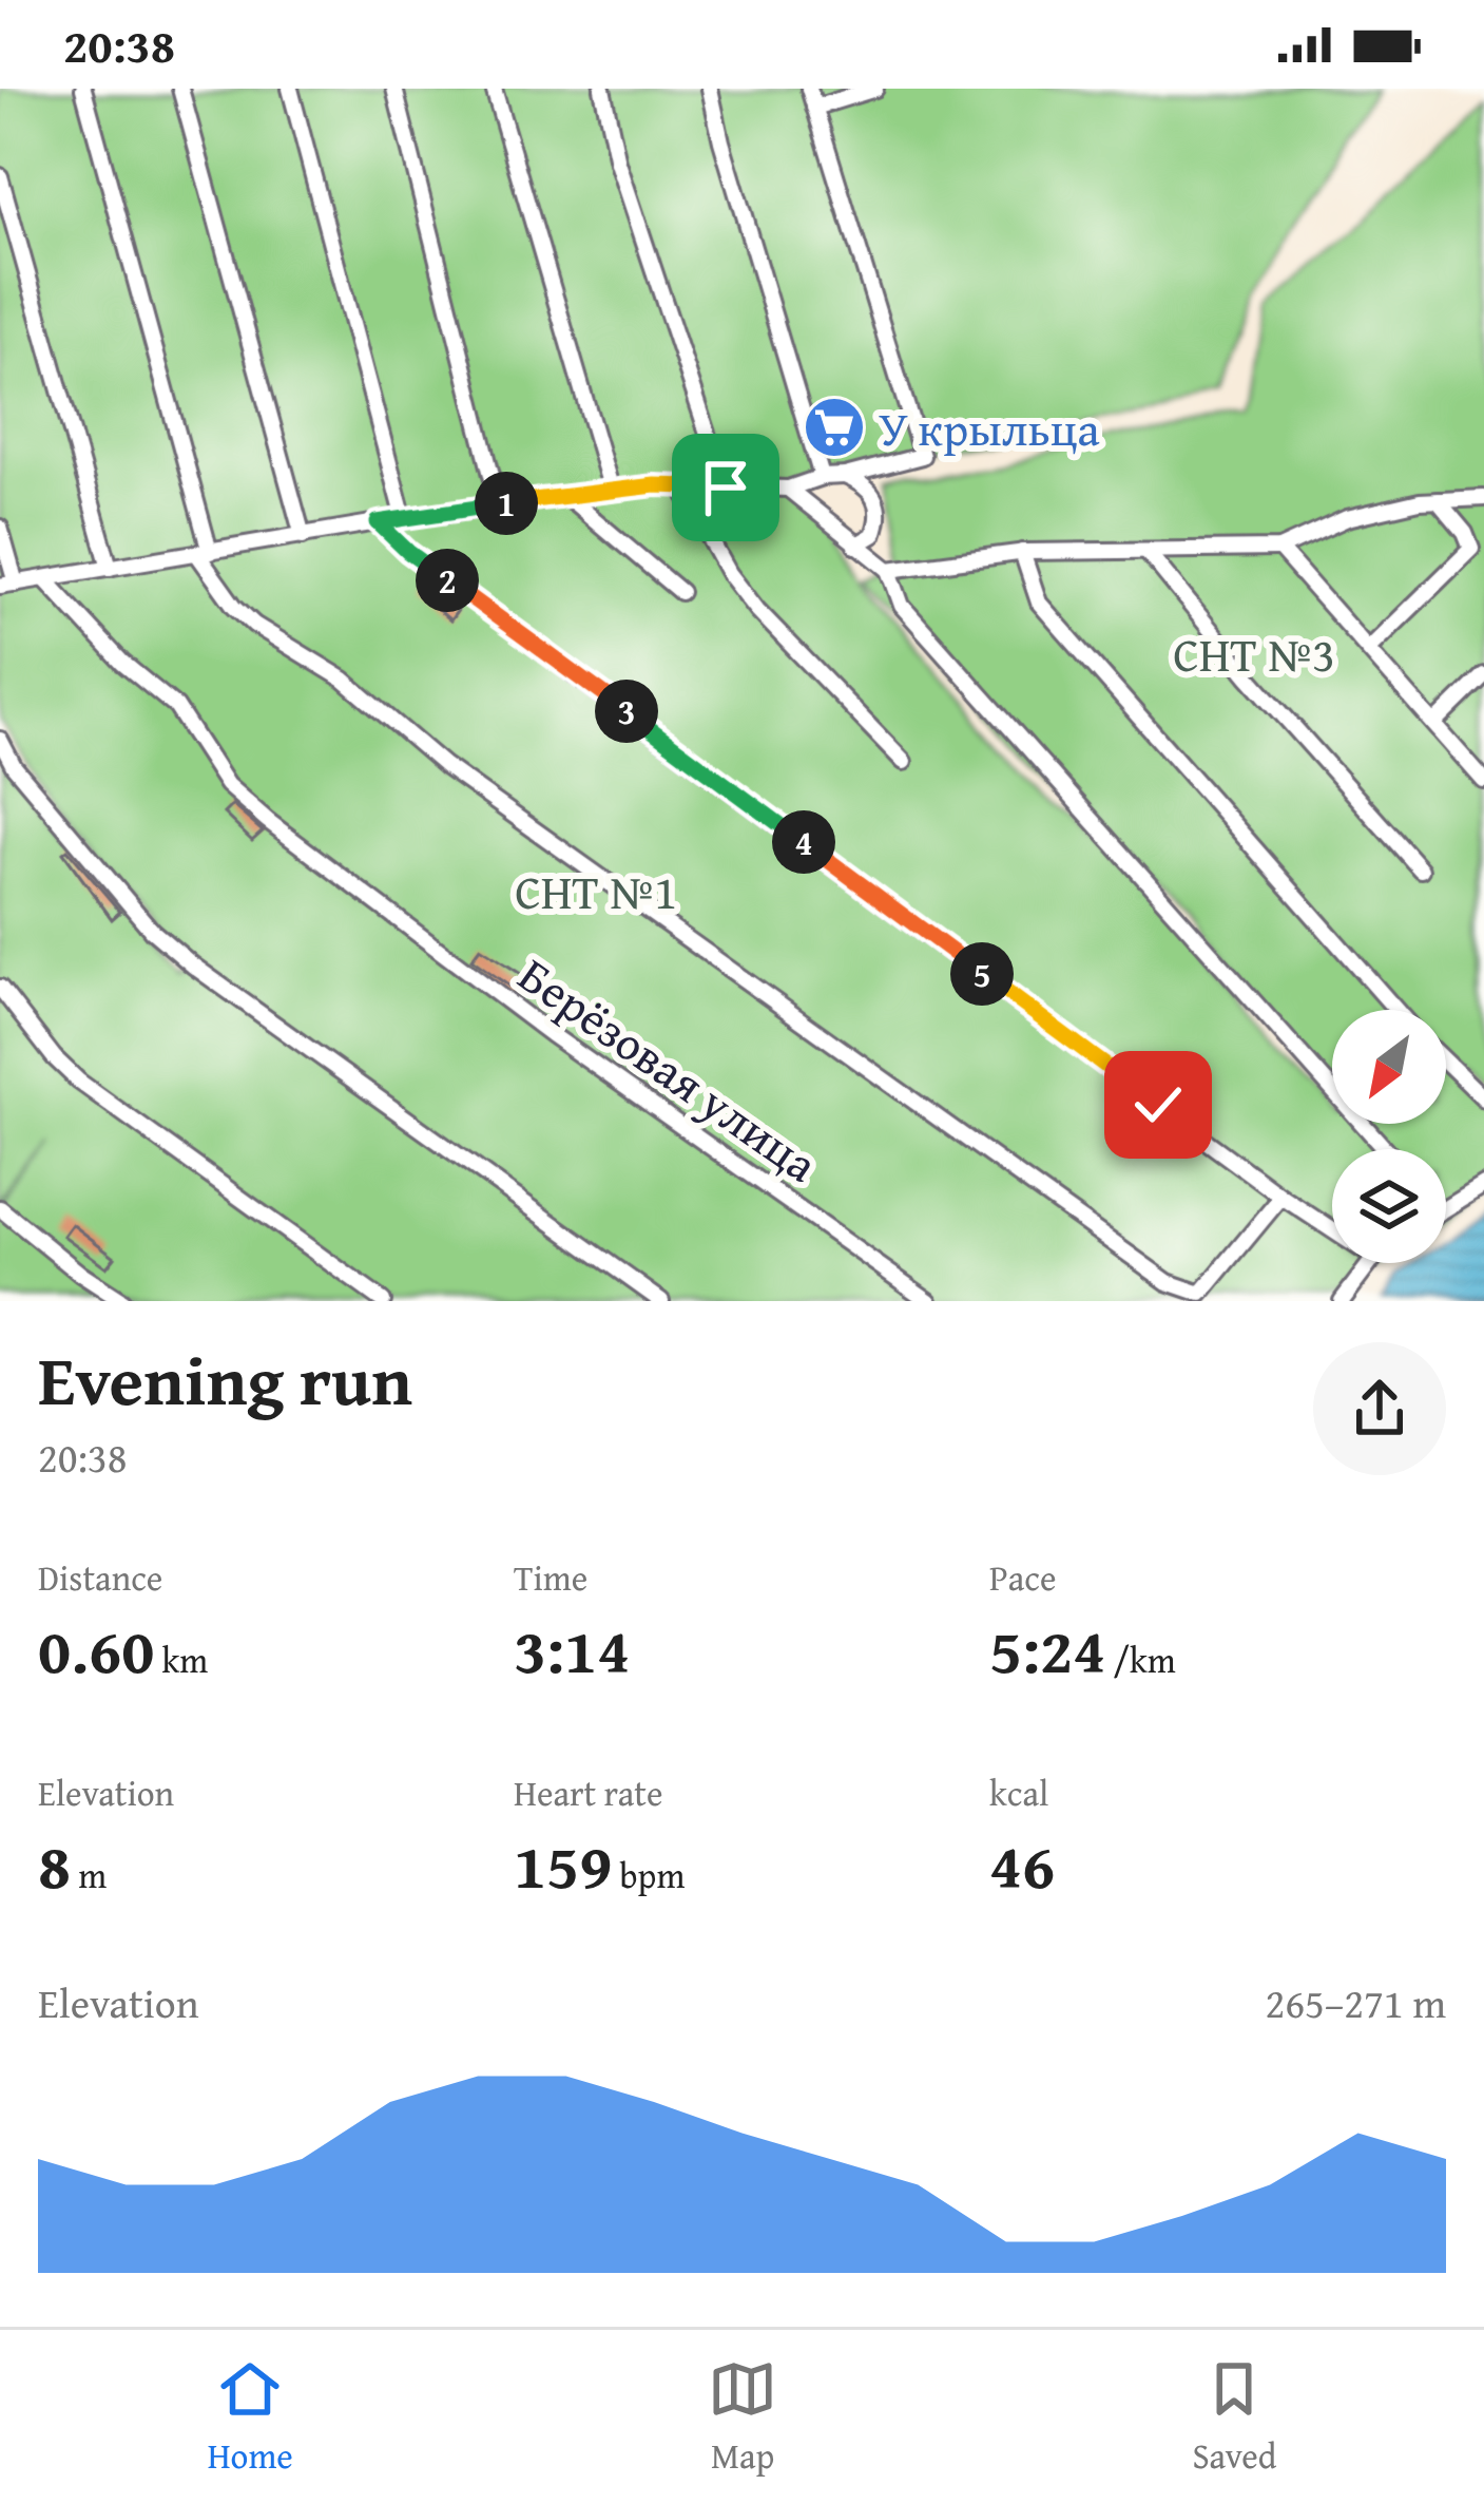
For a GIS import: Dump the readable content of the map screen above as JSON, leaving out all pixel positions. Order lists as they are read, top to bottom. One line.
{"streets":{"street":["Берёзовая улица"]},"parks":["СНТ №3","СНТ №1"],"places":{"supermarket":["У крыльца"]},"north":"bottom left","page":{"status":"20:38","pins":["1","2","3","4","5"],"heading":["Evening run","20:38"],"stats":[["Distance","0.60 km"],["Time","3:14"],["Pace","5:24 /km"],["Elevation","8 m"],["Heart rate","159 bpm"],["kcal","46"]],"chart":["Elevation","265–271 m"],"tabs":["Home","Map","Saved"]}}
